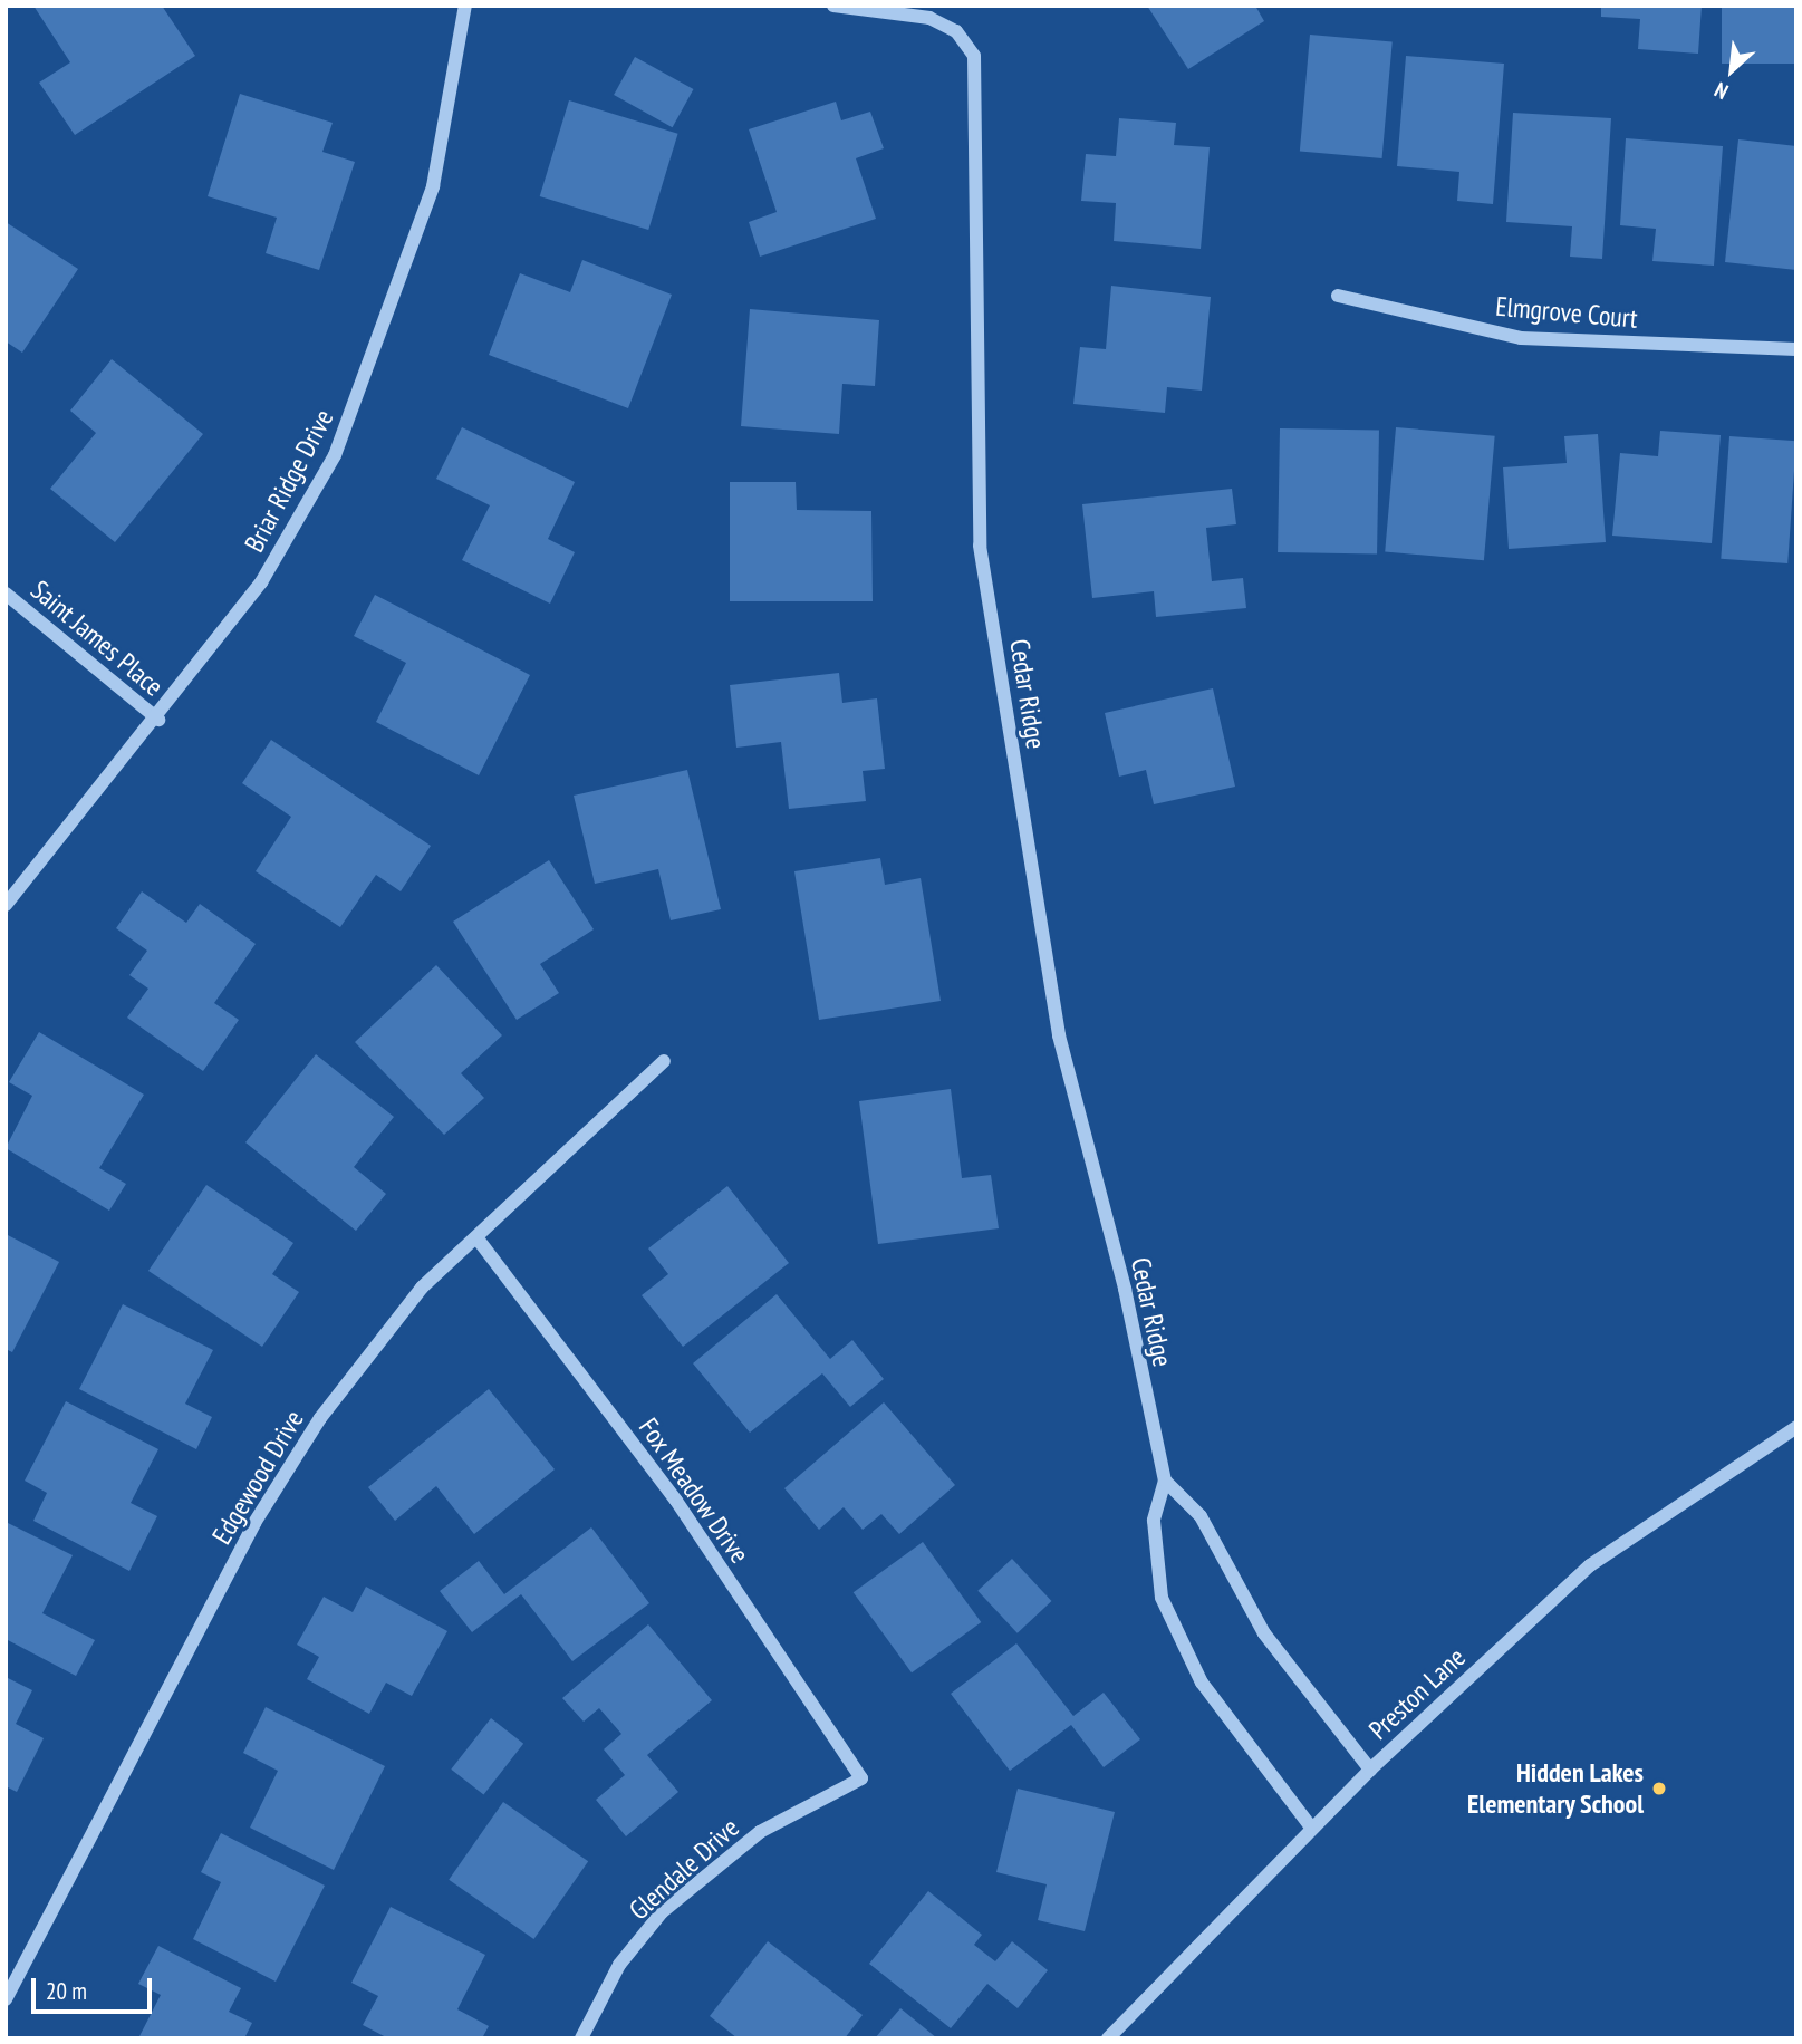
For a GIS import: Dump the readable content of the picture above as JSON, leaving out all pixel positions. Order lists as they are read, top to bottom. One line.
{"streets":{"street":["Elmgrove Court","Briar Ridge Drive","Saint James Place","Cedar Ridge","Edgewood Drive","Fox Meadow Drive","Preston Lane","Glendale Drive"]},"crossings":[["Briar Ridge Drive","Saint James Place"],["Cedar Ridge","Preston Lane"],["Edgewood Drive","Fox Meadow Drive"],["Fox Meadow Drive","Glendale Drive"]],"places":["Hidden Lakes Elementary School"],"scale_bar":"20 m","north":"bottom left"}
